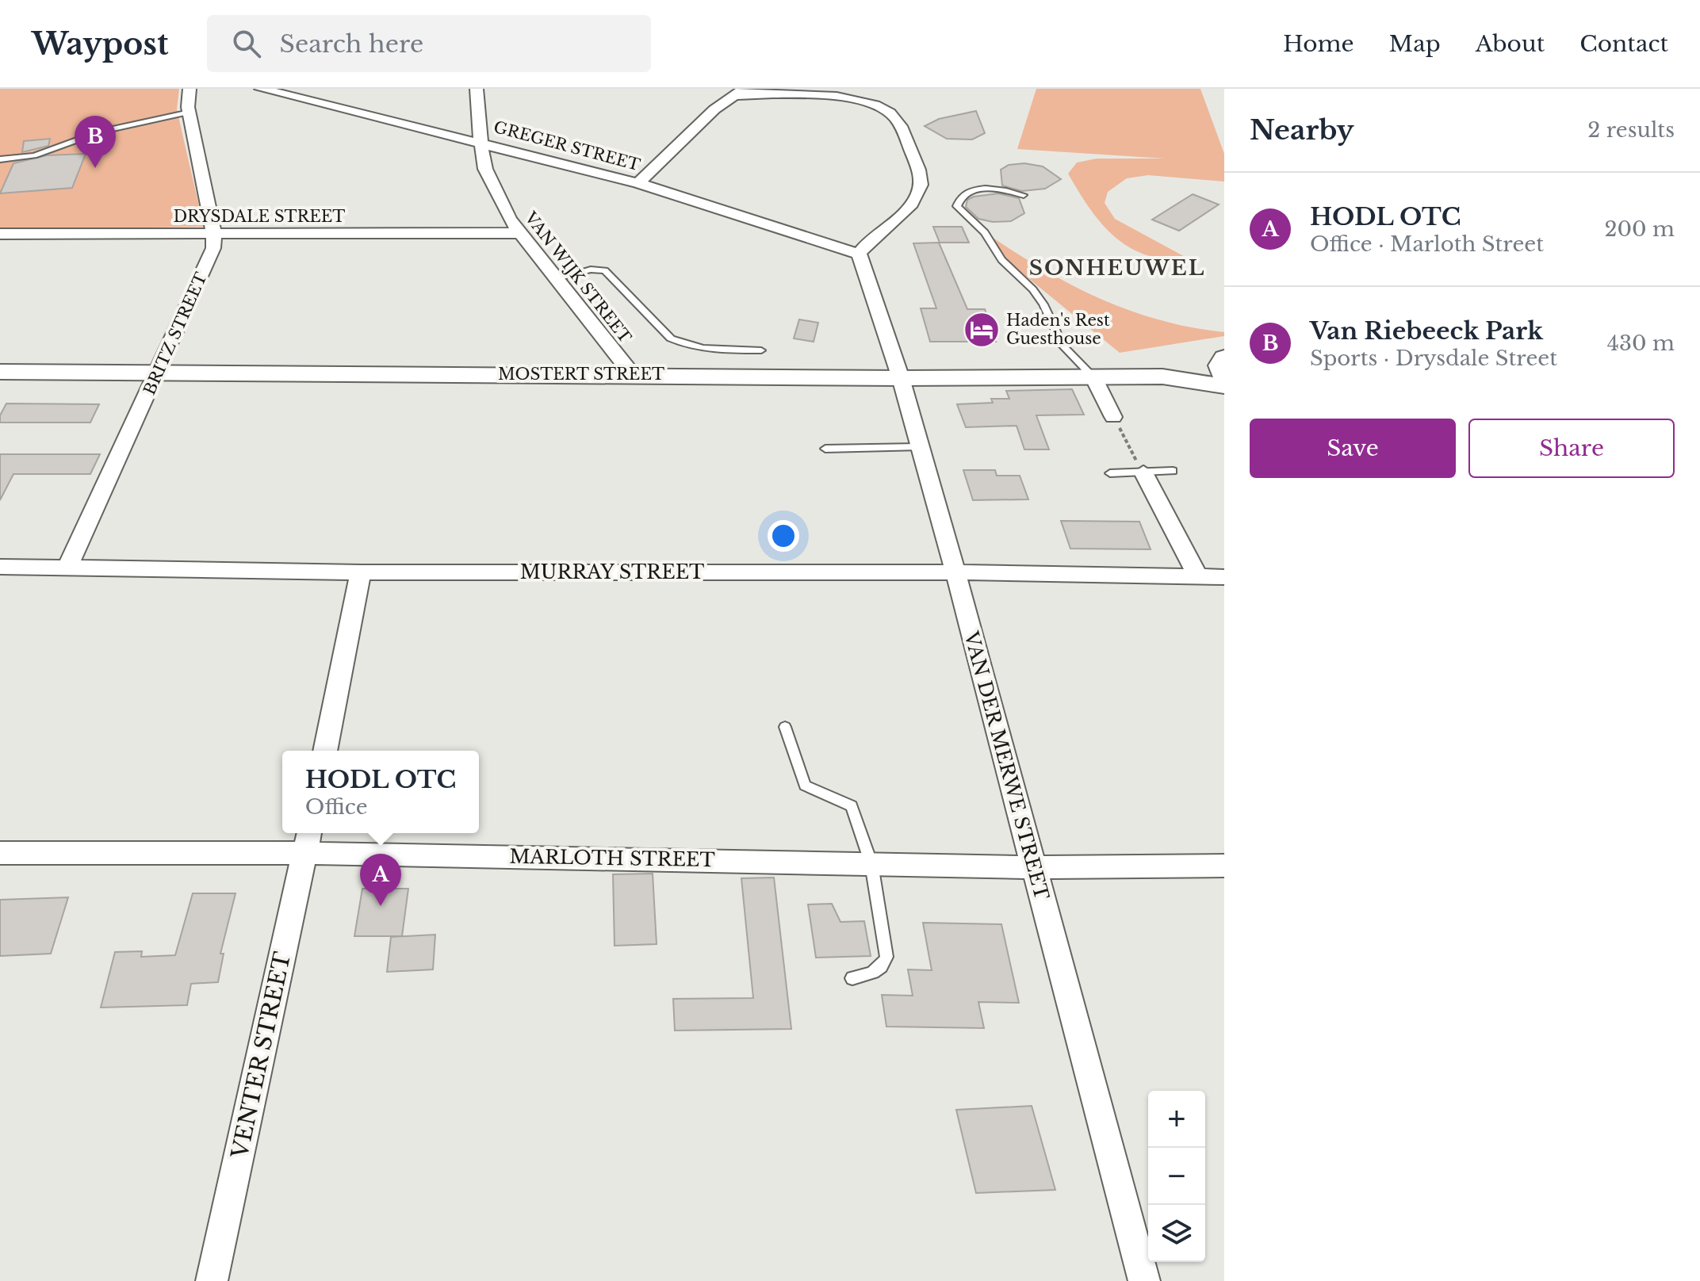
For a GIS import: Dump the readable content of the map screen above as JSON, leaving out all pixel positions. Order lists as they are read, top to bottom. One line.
{"streets":{"street":["GREGER STREET","DRYSDALE STREET","VAN WIJK STREET","BRITZ STREET","MOSTERT STREET","MURRAY STREET","VAN DER MERWE STREET","MARLOTH STREET","VENTER STREET"]},"crossings":[["GREGER STREET","VAN WIJK STREET"],["GREGER STREET","VAN DER MERWE STREET"],["DRYSDALE STREET","VAN WIJK STREET"],["DRYSDALE STREET","BRITZ STREET"],["VAN WIJK STREET","MOSTERT STREET"],["BRITZ STREET","MOSTERT STREET"],["BRITZ STREET","MURRAY STREET"],["MOSTERT STREET","VAN DER MERWE STREET"],["MURRAY STREET","VAN DER MERWE STREET"],["VAN DER MERWE STREET","MARLOTH STREET"],["MARLOTH STREET","VENTER STREET"]],"districts":["SONHEUWEL"],"places":{"hotel":["Haden's Rest Guesthouse"]},"page":{"header":"Waypost","search":"Search here","nav":["Home","Map","About","Contact"],"heading":["Nearby","2 results"],"pins":["B","A"],"list":[{"mark":"A","name":"HODL OTC","note":"Office · Marloth Street","value":"200 m"},{"mark":"B","name":"Van Riebeeck Park","note":"Sports · Drysdale Street","value":"430 m"}],"buttons":["Save","Share"],"popup":["HODL OTC","Office"],"map_buttons":["+","−"]}}
